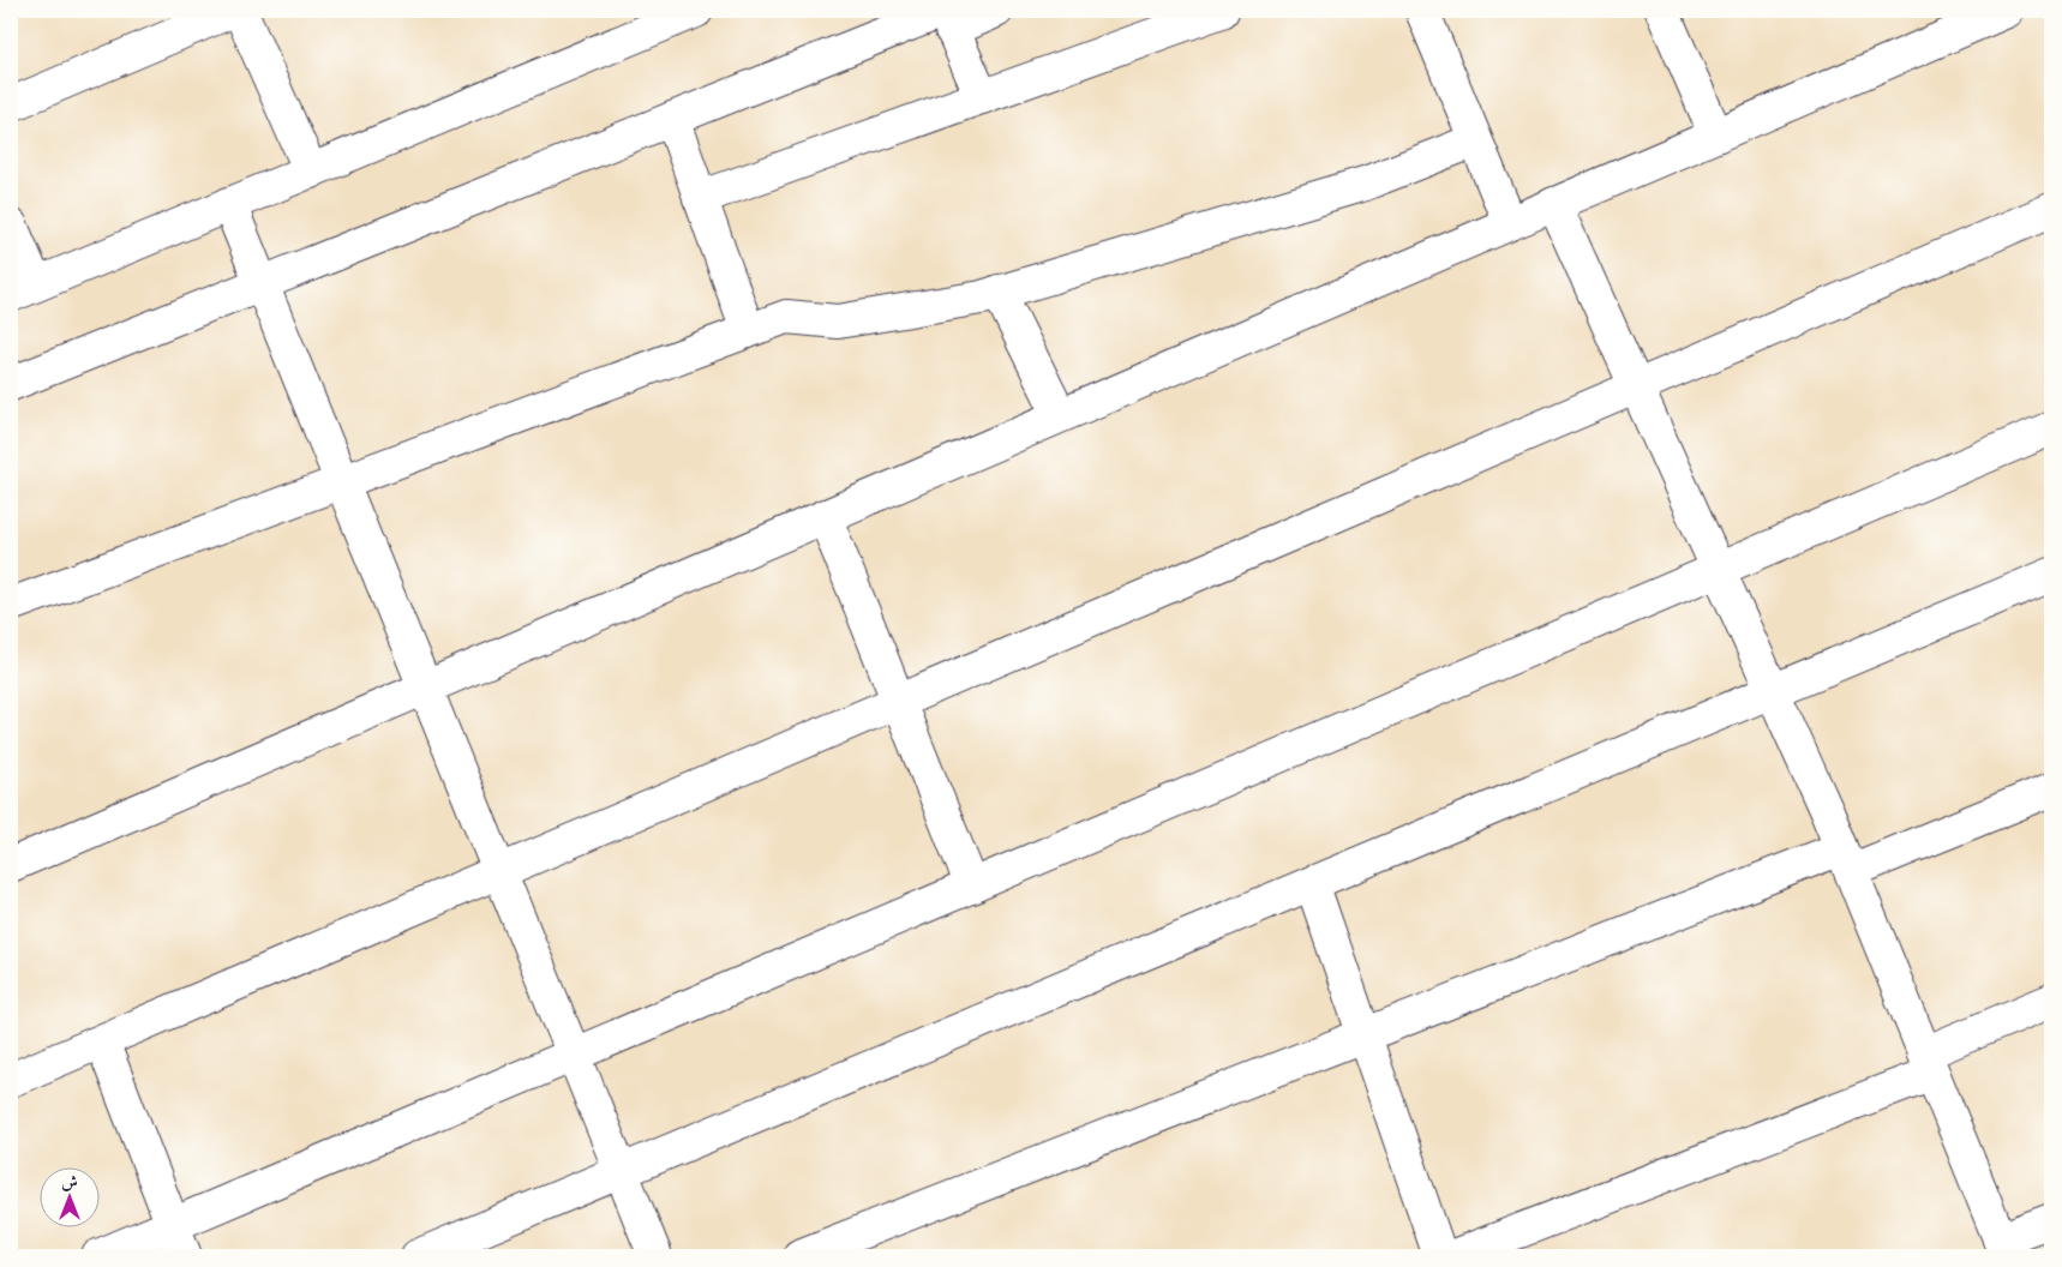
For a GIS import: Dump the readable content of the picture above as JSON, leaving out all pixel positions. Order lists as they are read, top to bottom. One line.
{"north":"top"}
